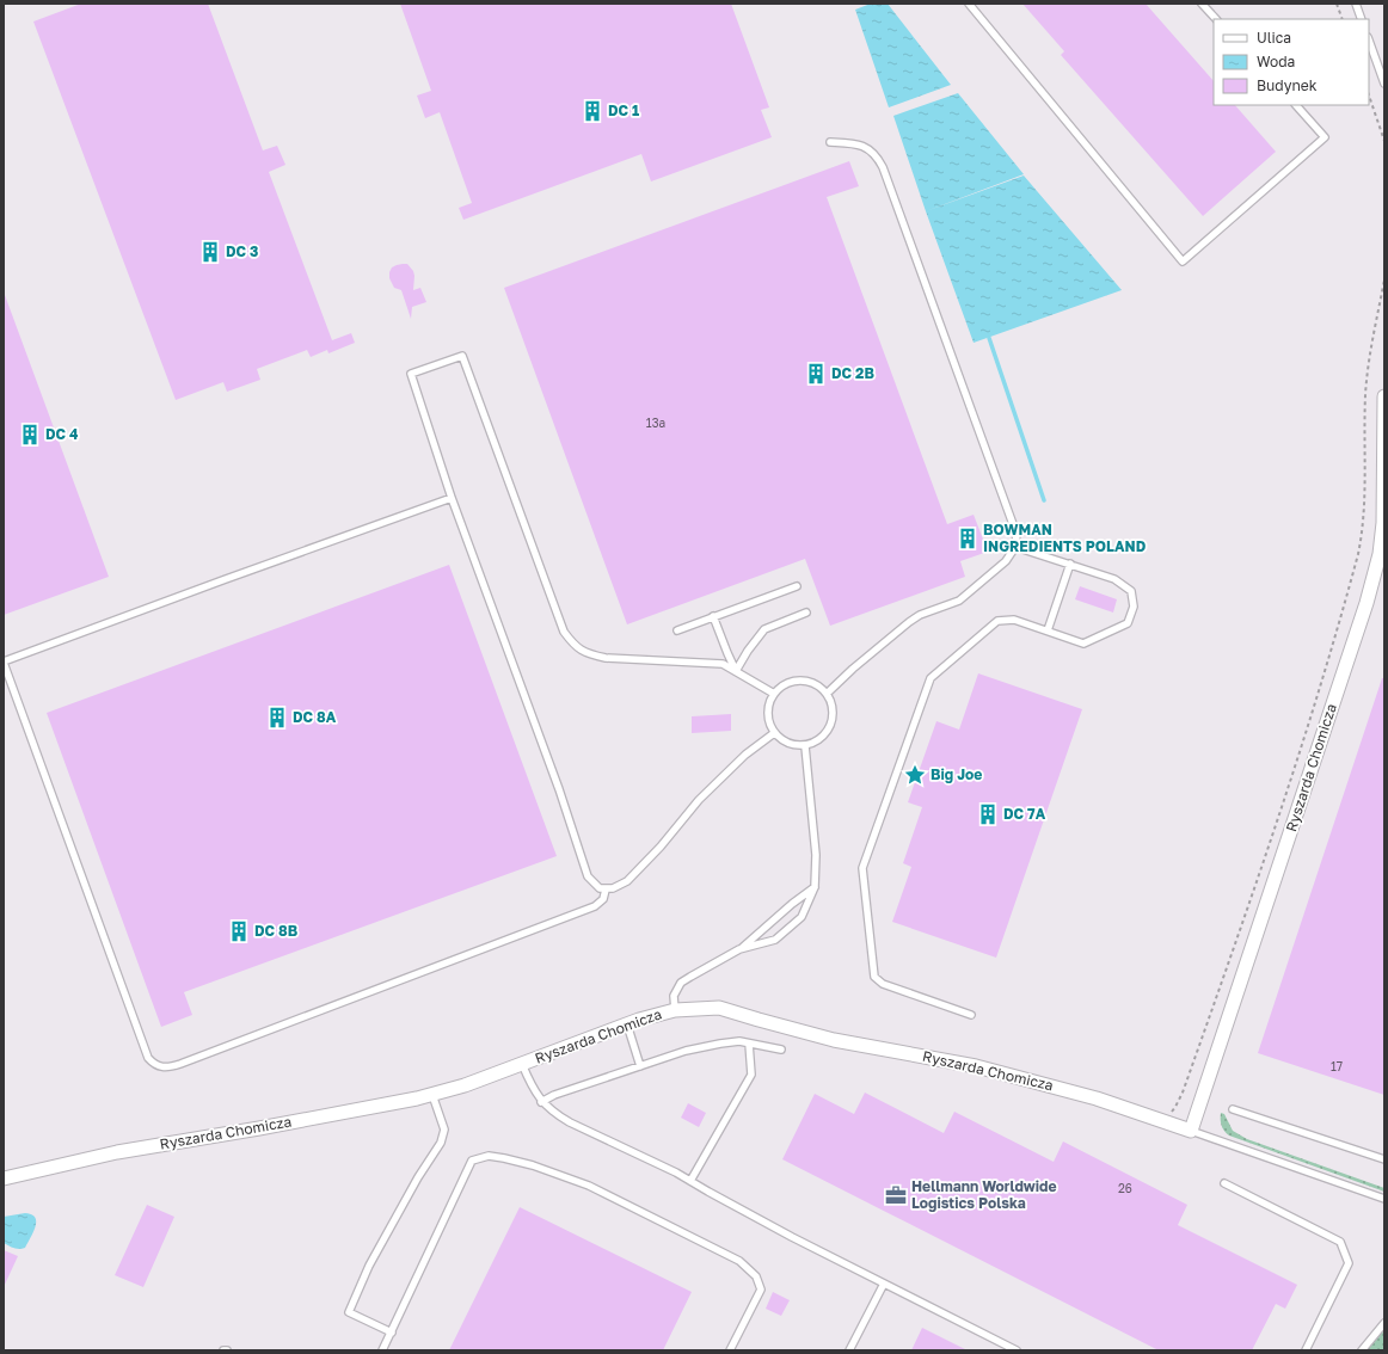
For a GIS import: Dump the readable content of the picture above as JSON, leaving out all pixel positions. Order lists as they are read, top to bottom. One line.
{"streets":{"street":["Ryszarda Chomicza"]},"places":{"building":["DC 1","DC 3","DC 2B","DC 4","BOWMAN INGREDIENTS POLAND","DC 8A","DC 7A","DC 8B"],"place":["Big Joe"],"office":["Hellmann Worldwide Logistics Polska"]},"house_numbers":["13a","17","26"],"legend":["Ulica","Woda","Budynek"]}
